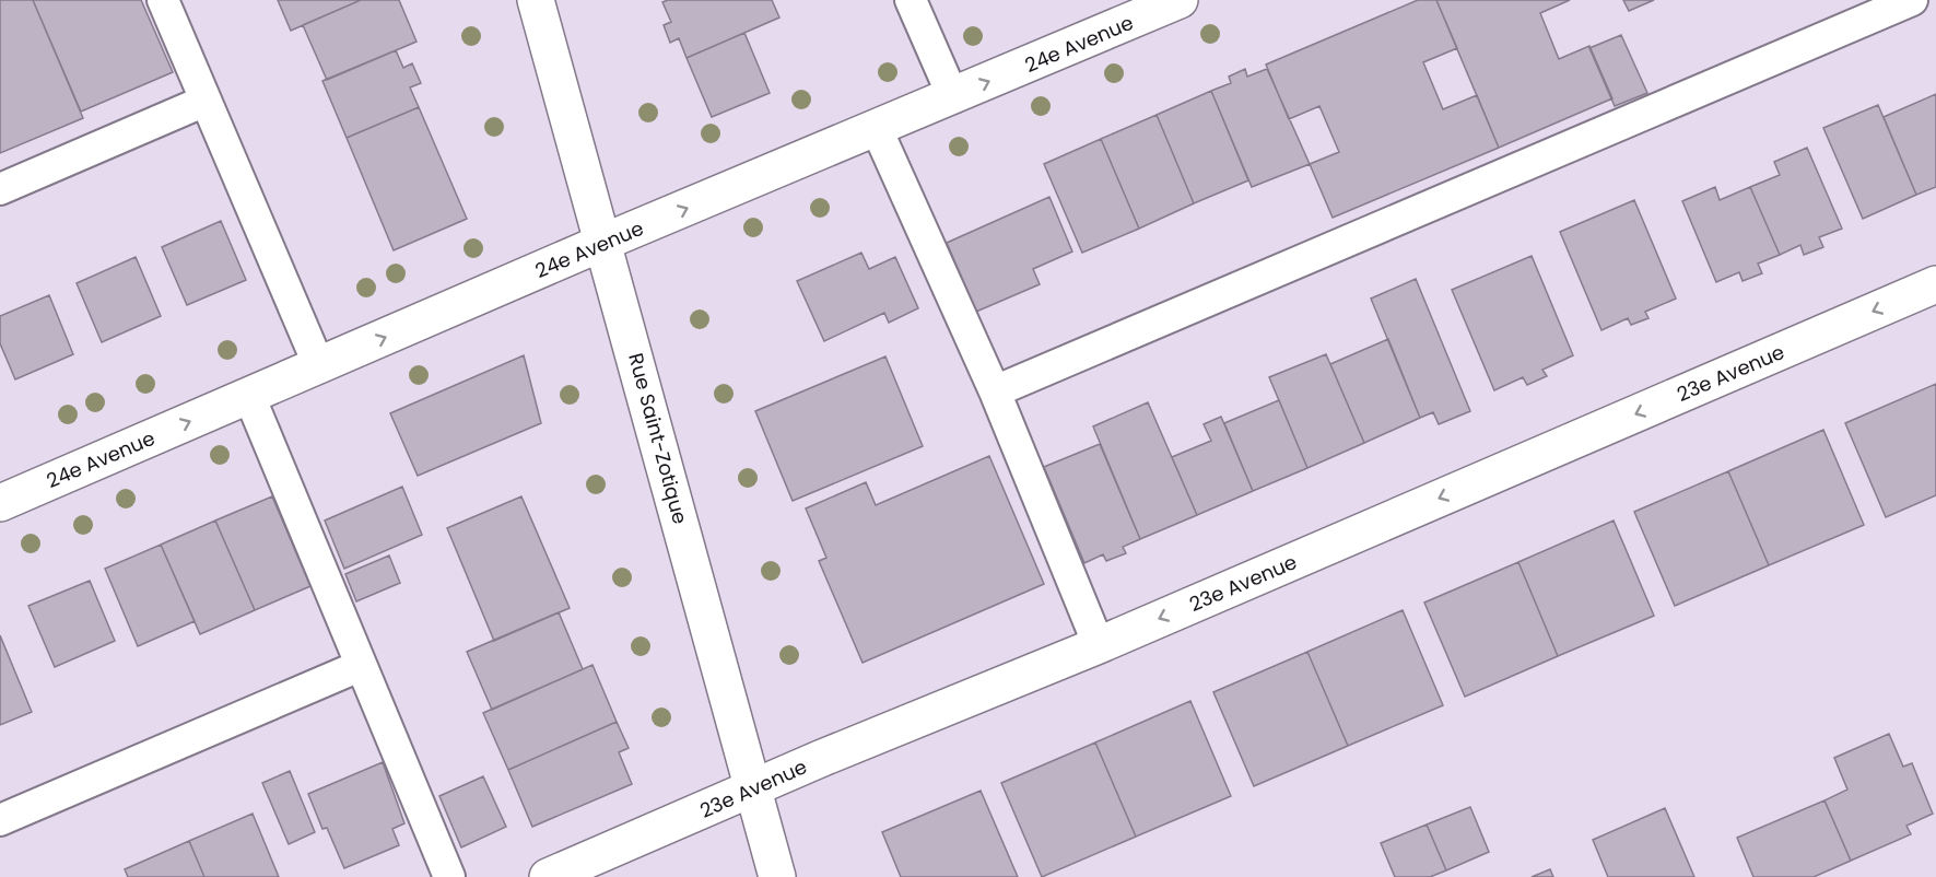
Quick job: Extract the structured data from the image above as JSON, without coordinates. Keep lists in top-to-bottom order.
{
  "streets": {
    "street": ["24e Avenue", "23e Avenue", "Rue Saint-Zotique"]
  },
  "crossings": [
    ["24e Avenue", "Rue Saint-Zotique"],
    ["23e Avenue", "Rue Saint-Zotique"]
  ],
  "one_way": ["24e Avenue", "23e Avenue"]
}
